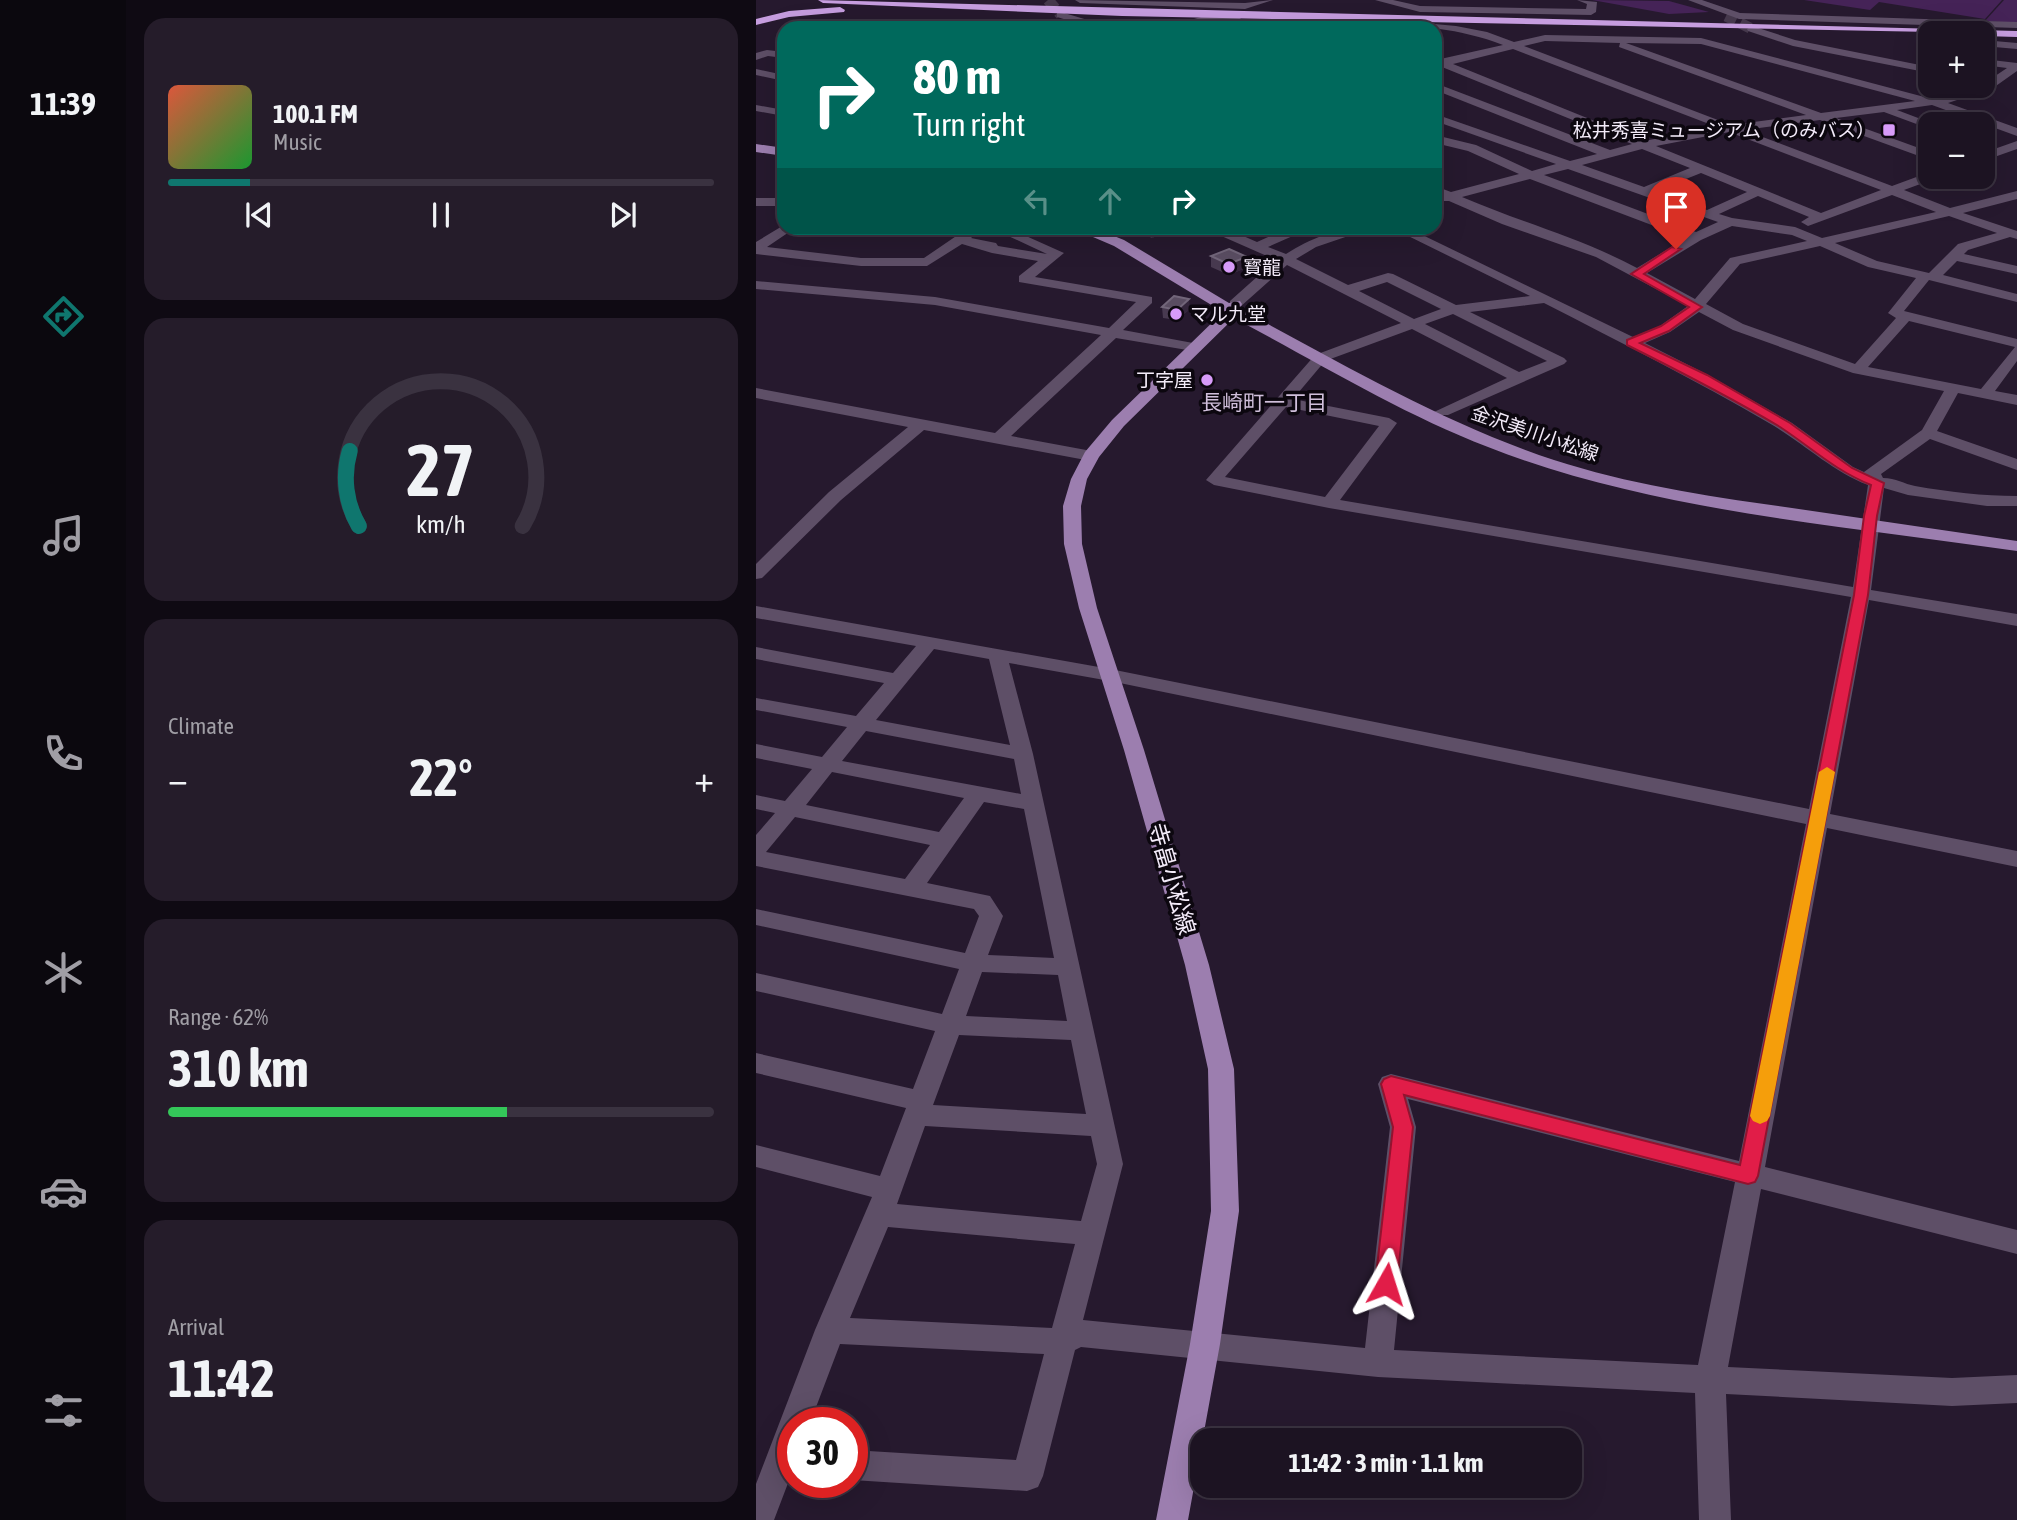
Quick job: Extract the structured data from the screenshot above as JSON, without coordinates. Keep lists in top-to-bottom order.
{
  "streets": {
    "main road": ["金沢美川小松線", "寺畠小松線"]
  },
  "crossings": [
    ["金沢美川小松線", "寺畠小松線"]
  ],
  "districts": ["長崎町一丁目"],
  "places": {
    "transit": ["松井秀喜ミュージアム（のみバス）"],
    "other": ["寳龍", "マル九堂", "丁字屋"]
  },
  "page": {
    "tabs": "11:39",
    "map_buttons": ["+", "−"],
    "turn": ["80 m", "Turn right"],
    "song": ["100.1 FM", "Music"],
    "tile": [
      "Climate",
      ["Range · 62%", "310 km"],
      ["Arrival", "11:42"]
    ],
    "heat": ["−", "22°", "+"],
    "limit": "30",
    "trip": "11:42 · 3 min · 1.1 km",
    "gauge": ["27", "km/h"]
  }
}
